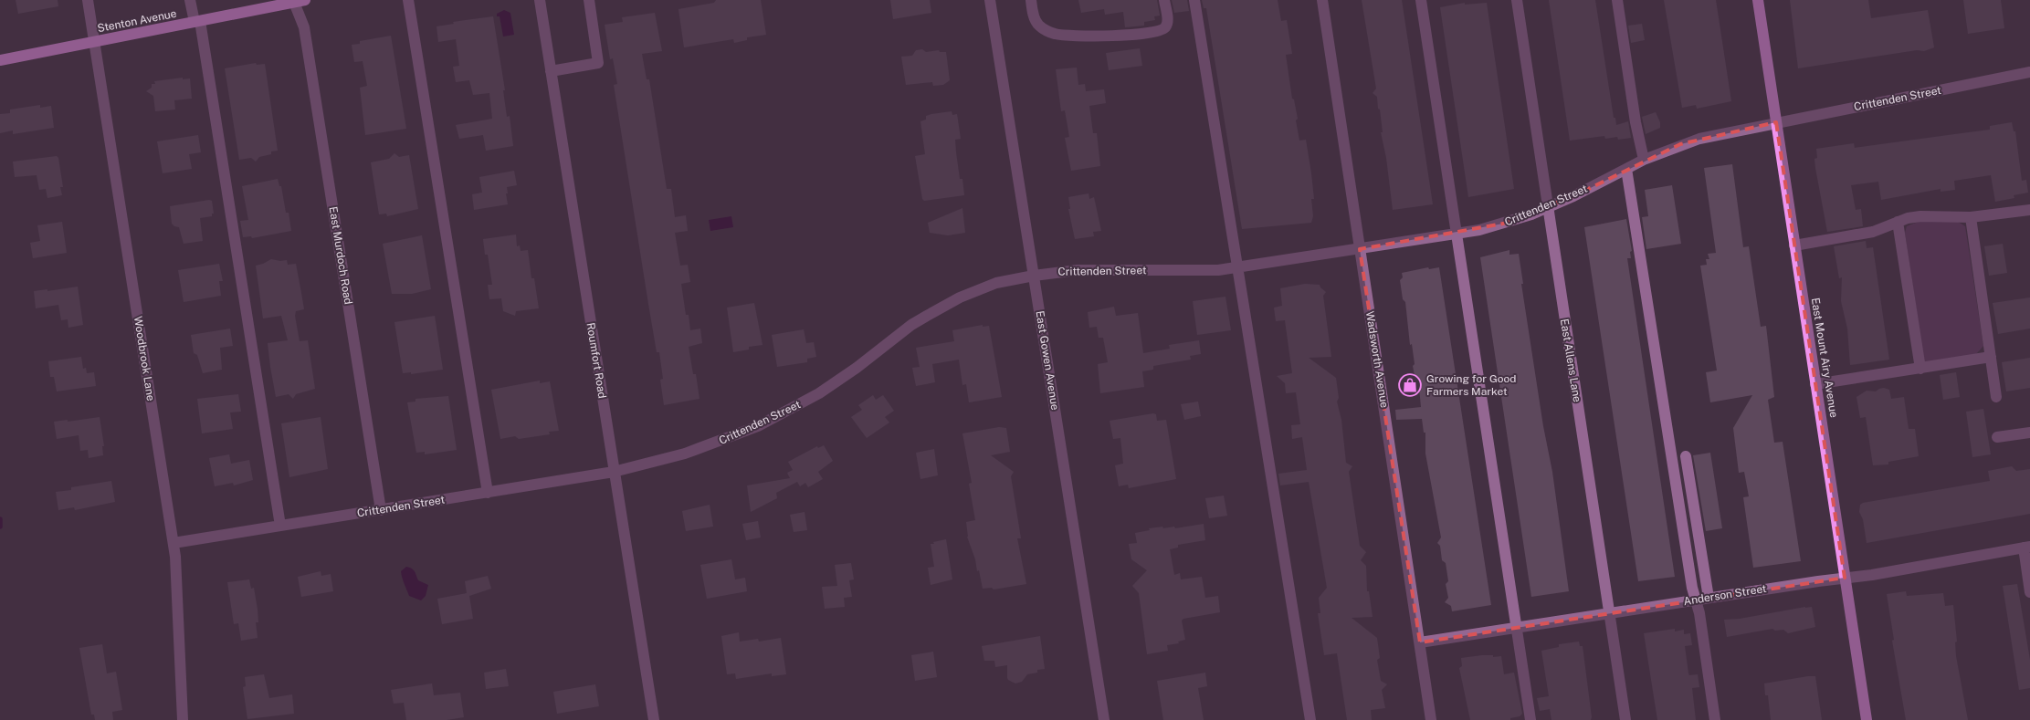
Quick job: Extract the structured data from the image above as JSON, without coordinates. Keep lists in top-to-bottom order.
{
  "streets": {
    "main road": ["Stenton Avenue", "East Mount Airy Avenue"],
    "street": [
      "Crittenden Street",
      "East Murdoch Road",
      "Woodbrook Lane",
      "Wadsworth Avenue",
      "Roumfort Road",
      "East Gowen Avenue",
      "East Allens Lane",
      "Anderson Street"
    ]
  },
  "crossings": [
    ["Stenton Avenue", "East Murdoch Road"],
    ["Stenton Avenue", "Woodbrook Lane"],
    ["Crittenden Street", "East Murdoch Road"],
    ["Crittenden Street", "East Mount Airy Avenue"],
    ["Crittenden Street", "Woodbrook Lane"],
    ["Crittenden Street", "Wadsworth Avenue"],
    ["Crittenden Street", "Roumfort Road"],
    ["Crittenden Street", "East Gowen Avenue"],
    ["Crittenden Street", "East Allens Lane"],
    ["East Mount Airy Avenue", "Anderson Street"],
    ["Wadsworth Avenue", "Anderson Street"],
    ["East Allens Lane", "Anderson Street"]
  ],
  "places": {
    "shop": ["Growing for Good Farmers Market"]
  }
}
